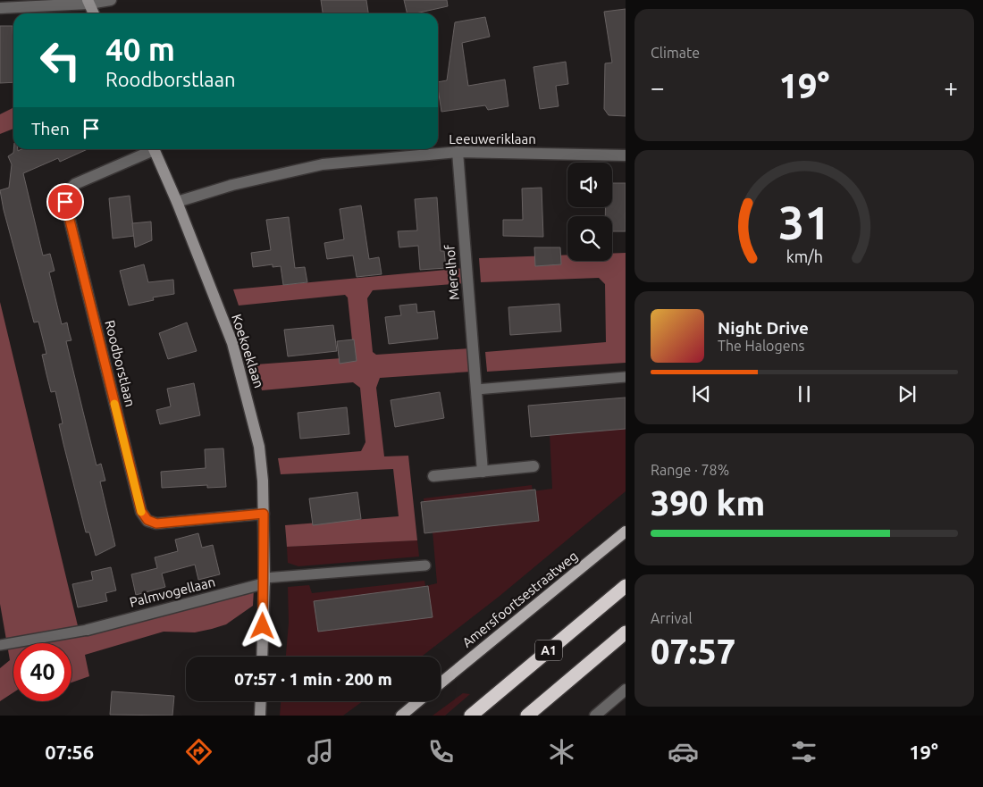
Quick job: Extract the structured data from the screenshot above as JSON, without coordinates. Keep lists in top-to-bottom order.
{
  "streets": {
    "highway": ["A1"],
    "main road": ["Amersfoortsestraatweg"],
    "street": [
      "Leeuweriklaan",
      "Merelhof",
      "Koekoeklaan",
      "Roodborstlaan",
      "Palmvogellaan"
    ]
  },
  "crossings": [
    ["Leeuweriklaan", "Merelhof"],
    ["Leeuweriklaan", "Koekoeklaan"],
    ["Koekoeklaan", "Roodborstlaan"],
    ["Koekoeklaan", "Palmvogellaan"]
  ],
  "page": {
    "tile": [
      "Climate",
      ["Range · 78%", "390 km"],
      ["Arrival", "07:57"]
    ],
    "turn": ["40 m", "Roodborstlaan"],
    "heat": ["−", "19°", "+"],
    "then": "Then",
    "song": ["Night Drive", "The Halogens"],
    "limit": "40",
    "trip": "07:57 · 1 min · 200 m",
    "tabs": ["07:56", "19°"],
    "gauge": ["31", "km/h"]
  }
}
